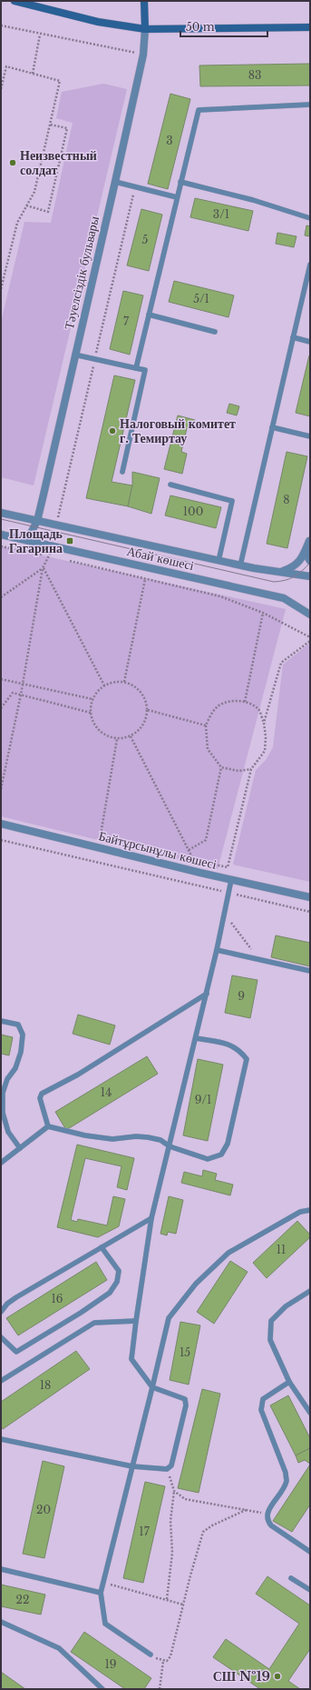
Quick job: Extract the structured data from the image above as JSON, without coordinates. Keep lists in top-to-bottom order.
{
  "streets": {
    "street": ["Тәуелсіздік бульвары", "Абай көшесі", "Байтұрсынұлы көшесі"]
  },
  "crossings": [
    ["Тәуелсіздік бульвары", "Абай көшесі"]
  ],
  "places": {
    "other": ["Неизвестный солдат", "Налоговый комитет г. Темиртау", "СШ №19"],
    "transit": ["Площадь Гагарина"]
  },
  "house_numbers": [
    "83",
    "3",
    "3/1",
    "5",
    "5/1",
    "7",
    "8",
    "100",
    "9",
    "14",
    "9/1",
    "11",
    "16",
    "15",
    "18",
    "20",
    "17",
    "22",
    "19"
  ],
  "scale_bar": "50 m"
}
